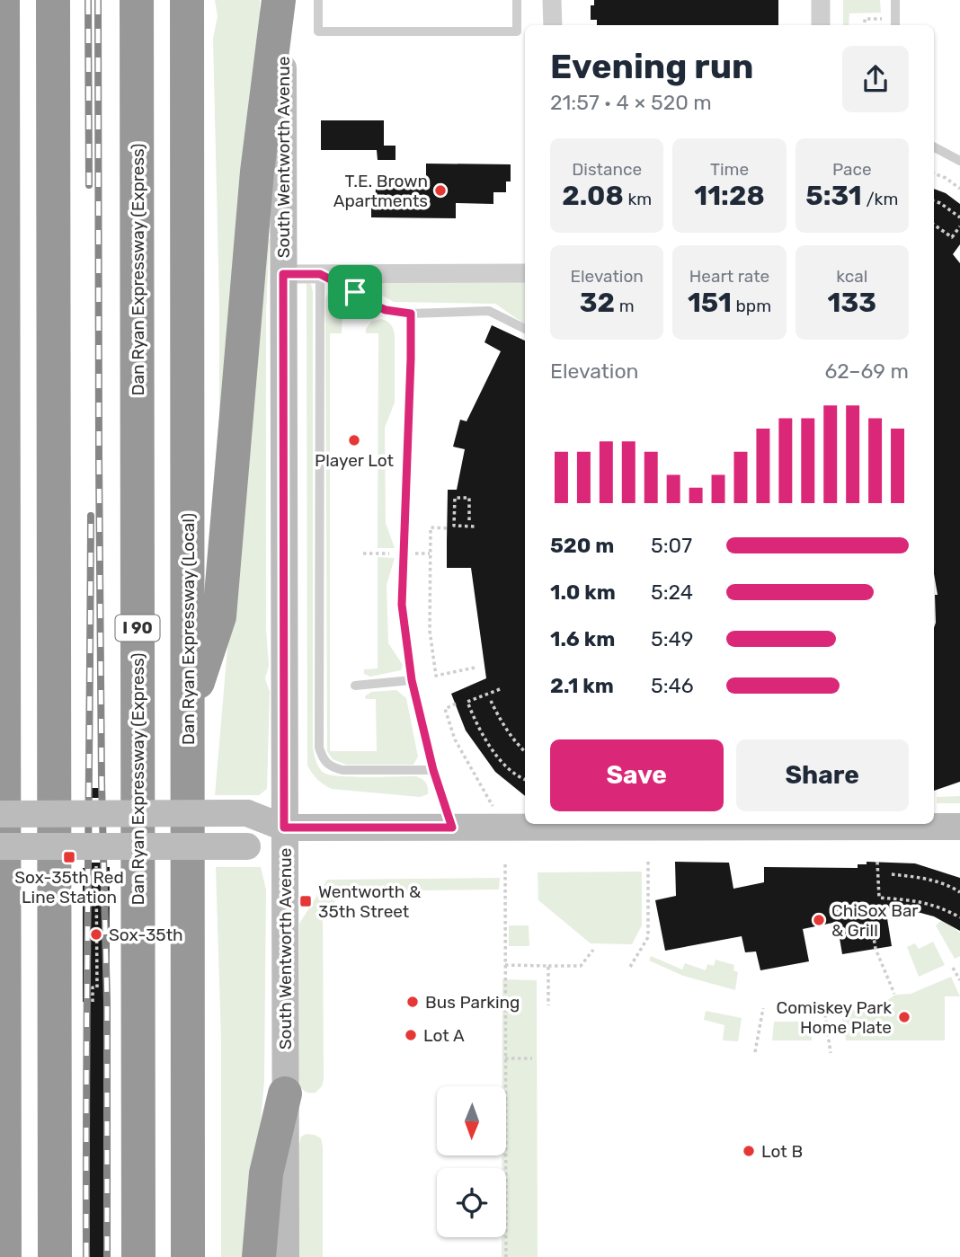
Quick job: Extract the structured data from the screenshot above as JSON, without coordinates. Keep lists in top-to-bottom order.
{
  "streets": {
    "highway": ["Dan Ryan Expressway (Express)", "I 90", "Dan Ryan Expressway (Local)"],
    "main road": ["South Wentworth Avenue"]
  },
  "places": {
    "other": [
      "T.E. Brown Apartments",
      "Player Lot",
      "ChiSox Bar & Grill",
      "Sox-35th",
      "Bus Parking",
      "Comiskey Park Home Plate",
      "Lot A",
      "Lot B"
    ],
    "transit": ["Sox-35th Red Line Station", "Wentworth & 35th Street"]
  },
  "north": "bottom",
  "page": {
    "heading": ["Evening run", "21:57 · 4 × 520 m"],
    "stats": [
      ["Distance", "2.08 km"],
      ["Time", "11:28"],
      ["Pace", "5:31 /km"],
      ["Elevation", "32 m"],
      ["Heart rate", "151 bpm"],
      ["kcal", "133"]
    ],
    "chart": ["Elevation", "62–69 m"],
    "list": [
      {
        "name": "520 m",
        "note": "5:07"
      },
      {
        "name": "1.0 km",
        "note": "5:24"
      },
      {
        "name": "1.6 km",
        "note": "5:49"
      },
      {
        "name": "2.1 km",
        "note": "5:46"
      }
    ],
    "buttons": ["Save", "Share"]
  }
}
